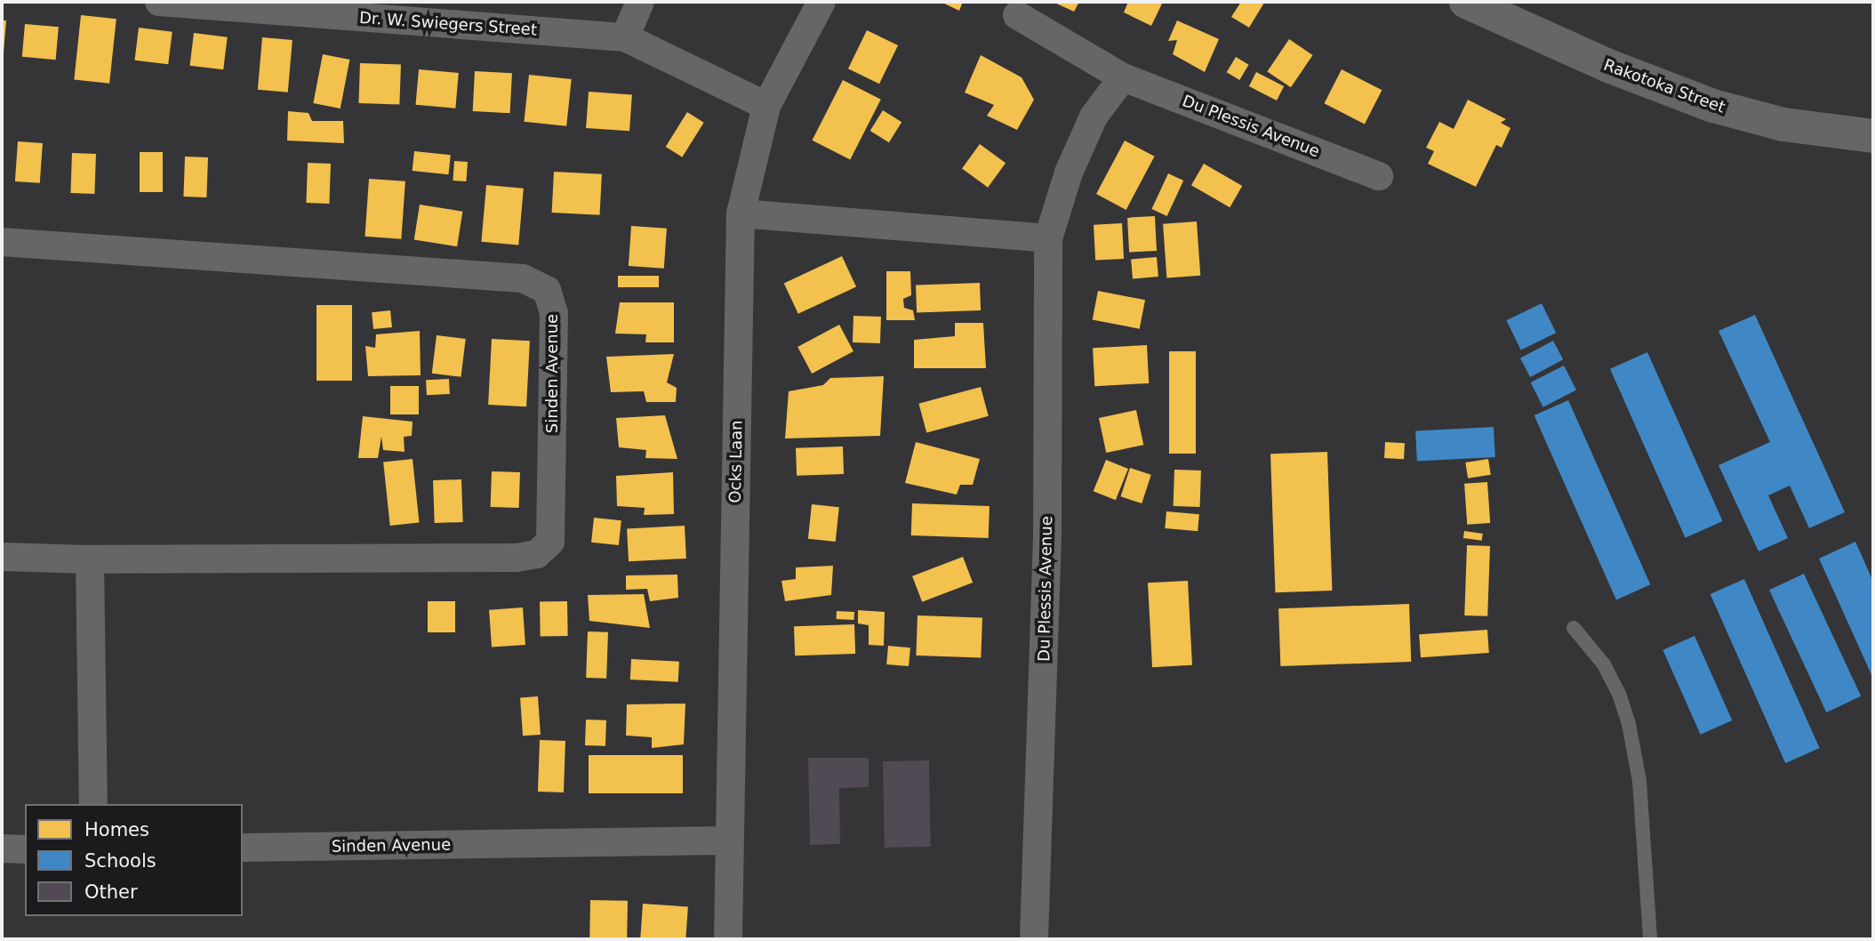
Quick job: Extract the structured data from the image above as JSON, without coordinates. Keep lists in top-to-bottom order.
{
  "streets": {
    "street": [
      "Dr. W. Swiegers Street",
      "Rakotoka Street",
      "Du Plessis Avenue",
      "Sinden Avenue",
      "Ocks Laan"
    ]
  },
  "crossings": [
    ["Dr. W. Swiegers Street", "Ocks Laan"],
    ["Sinden Avenue", "Ocks Laan"]
  ],
  "legend": ["Homes", "Schools", "Other"]
}
